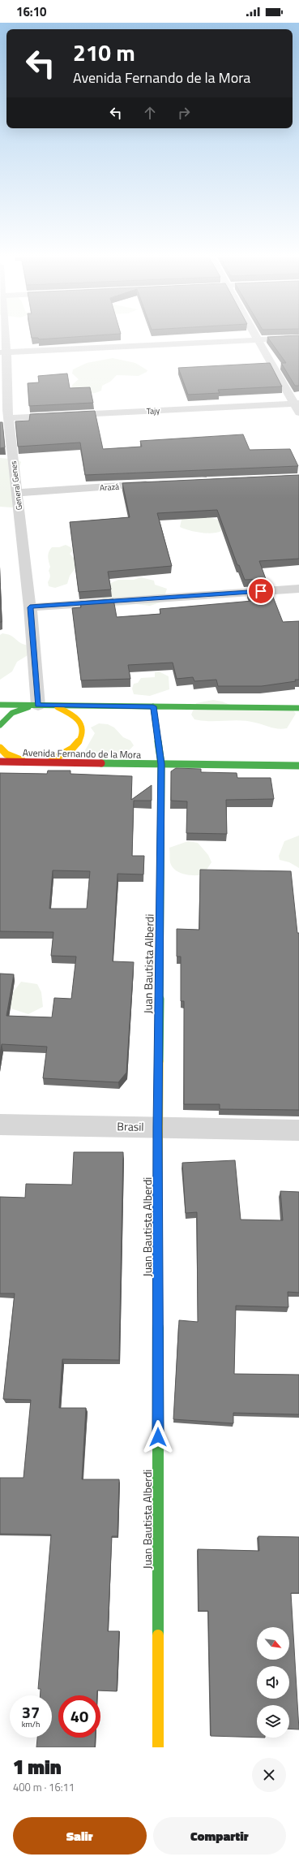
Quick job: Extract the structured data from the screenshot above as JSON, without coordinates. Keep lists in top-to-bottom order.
{
  "streets": {
    "street": [
      "Tajy",
      "General Genes",
      "Arazá",
      "Avenida Fernando de la Mora",
      "Juan Bautista Alberdi",
      "Brasil"
    ]
  },
  "crossings": [
    ["Tajy", "General Genes"],
    ["General Genes", "Arazá"],
    ["Avenida Fernando de la Mora", "Juan Bautista Alberdi"],
    ["Juan Bautista Alberdi", "Brasil"]
  ],
  "north": "bottom right",
  "page": {
    "status": "16:10",
    "turn": ["210 m", "Avenida Fernando de la Mora"],
    "speed": "37 km/h",
    "limit": "40",
    "heading": ["1 min", "400 m · 16:11"],
    "buttons": ["Salir", "Compartir"]
  }
}
